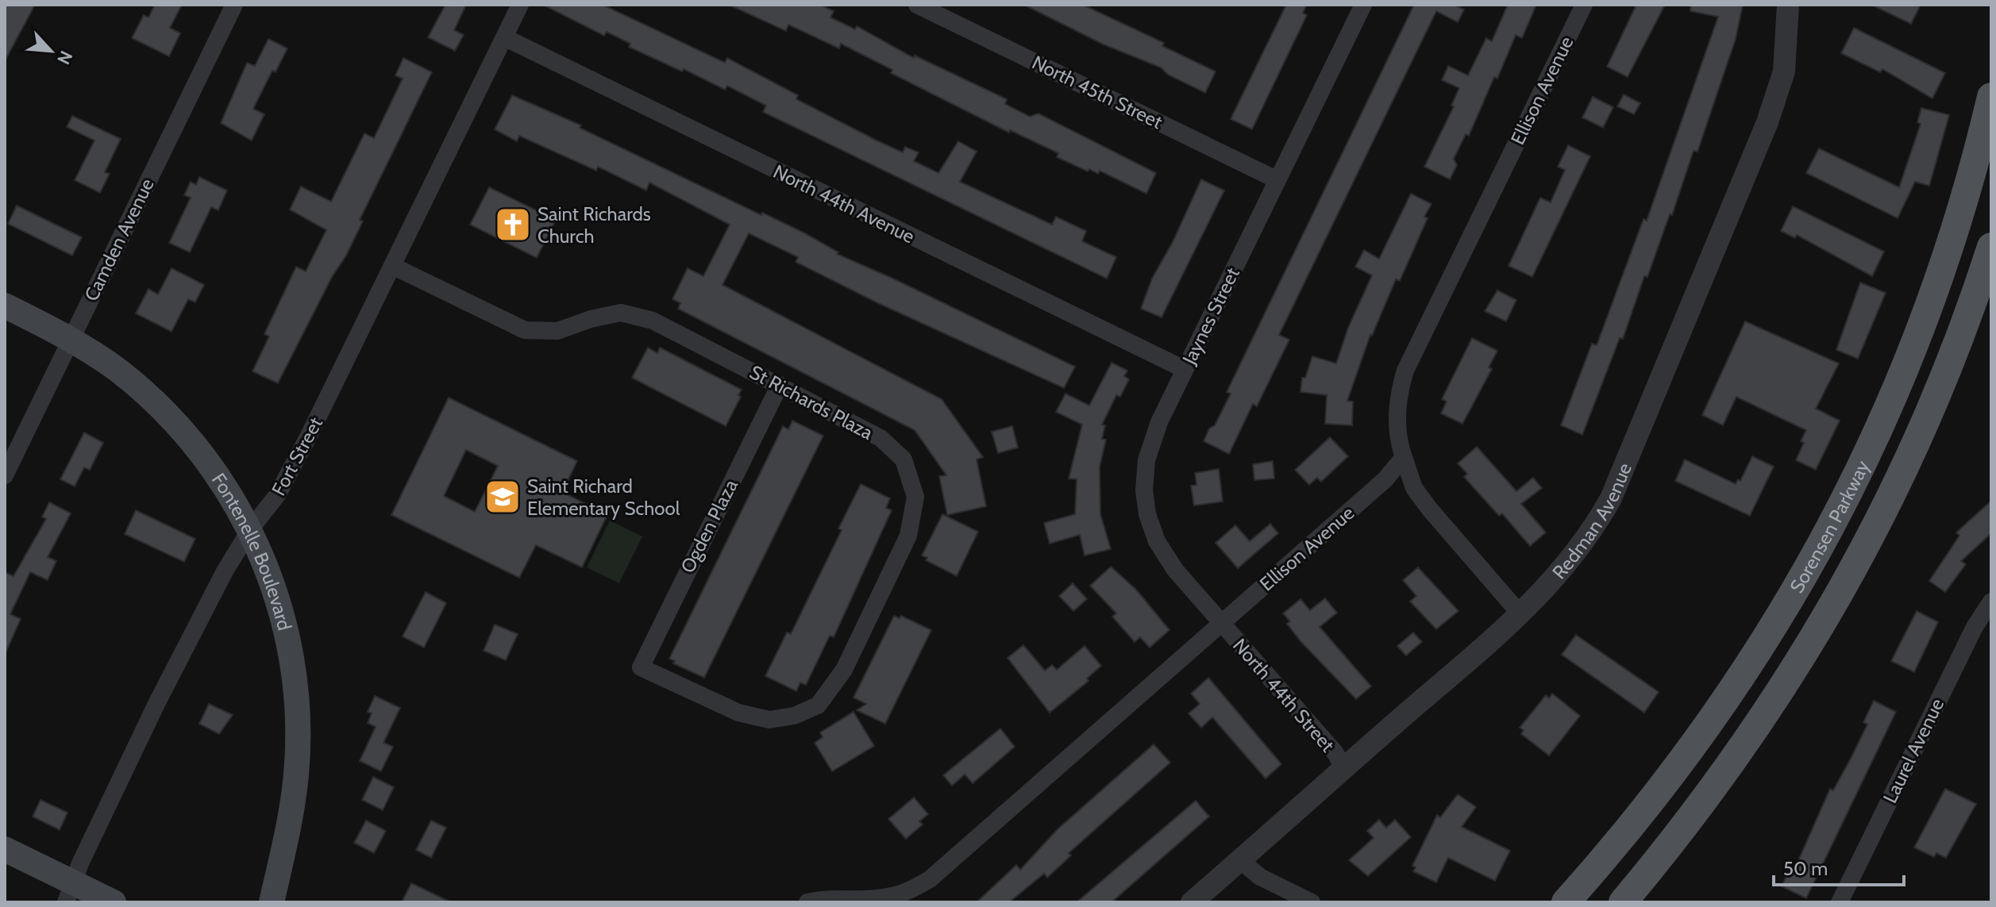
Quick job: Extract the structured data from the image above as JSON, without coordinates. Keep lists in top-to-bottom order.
{
  "streets": {
    "main road": ["Sorensen Parkway", "Fontenelle Boulevard"],
    "street": [
      "Ellison Avenue",
      "North 45th Street",
      "North 44th Avenue",
      "Camden Avenue",
      "Jaynes Street",
      "St Richards Plaza",
      "Fort Street",
      "Redman Avenue",
      "Ogden Plaza",
      "North 44th Street",
      "Laurel Avenue"
    ]
  },
  "crossings": [
    ["Ellison Avenue", "Jaynes Street"],
    ["Ellison Avenue", "North 44th Street"],
    ["North 45th Street", "Jaynes Street"],
    ["North 44th Avenue", "Jaynes Street"],
    ["North 44th Avenue", "Fort Street"],
    ["Camden Avenue", "Fontenelle Boulevard"],
    ["Jaynes Street", "North 44th Street"],
    ["St Richards Plaza", "Fort Street"],
    ["St Richards Plaza", "Ogden Plaza"],
    ["Fort Street", "Fontenelle Boulevard"],
    ["Redman Avenue", "North 44th Street"]
  ],
  "places": {
    "church": ["Saint Richards Church"],
    "school or university": ["Saint Richard Elementary School"]
  },
  "scale_bar": "50 m",
  "north": "bottom right"
}
